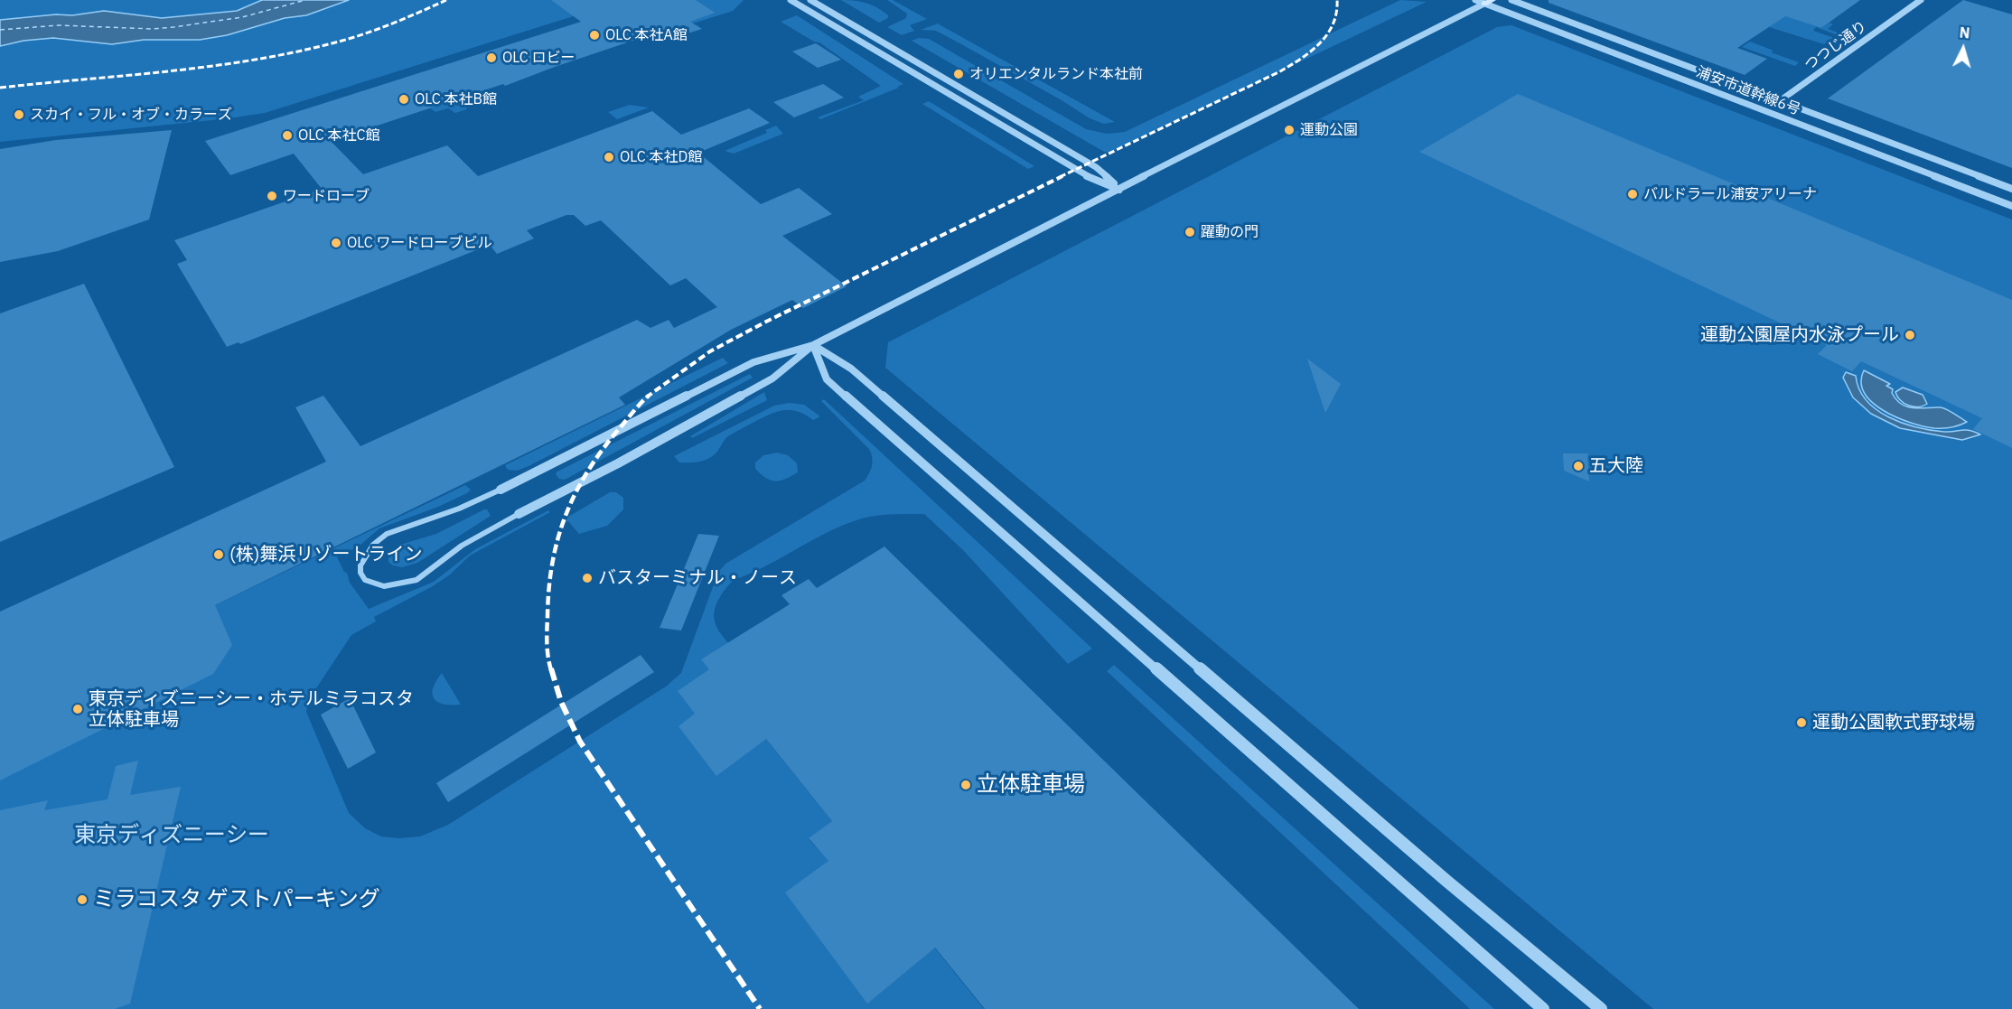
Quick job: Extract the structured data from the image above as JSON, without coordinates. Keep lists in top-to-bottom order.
{
  "streets": {
    "street": ["つつじ通り", "浦安市道幹線6号"]
  },
  "crossings": [
    ["つつじ通り", "浦安市道幹線6号"]
  ],
  "parks": ["東京ディズニーシー"],
  "places": [
    "OLC 本社A館",
    "OLC ロビー",
    "オリエンタルランド本社前",
    "OLC 本社B館",
    "スカイ・フル・オブ・カラーズ",
    "運動公園",
    "OLC 本社C館",
    "OLC 本社D館",
    "バルドラール浦安アリーナ",
    "ワードローブ",
    "躍動の門",
    "OLC ワードローブビル",
    "運動公園屋内水泳プール",
    "五大陸",
    "(株)舞浜リゾートライン",
    "バスターミナル・ノース",
    "東京ディズニーシー・ホテルミラコスタ 立体駐車場",
    "運動公園軟式野球場",
    "立体駐車場",
    "ミラコスタ ゲストパーキング"
  ],
  "north": "top"
}
